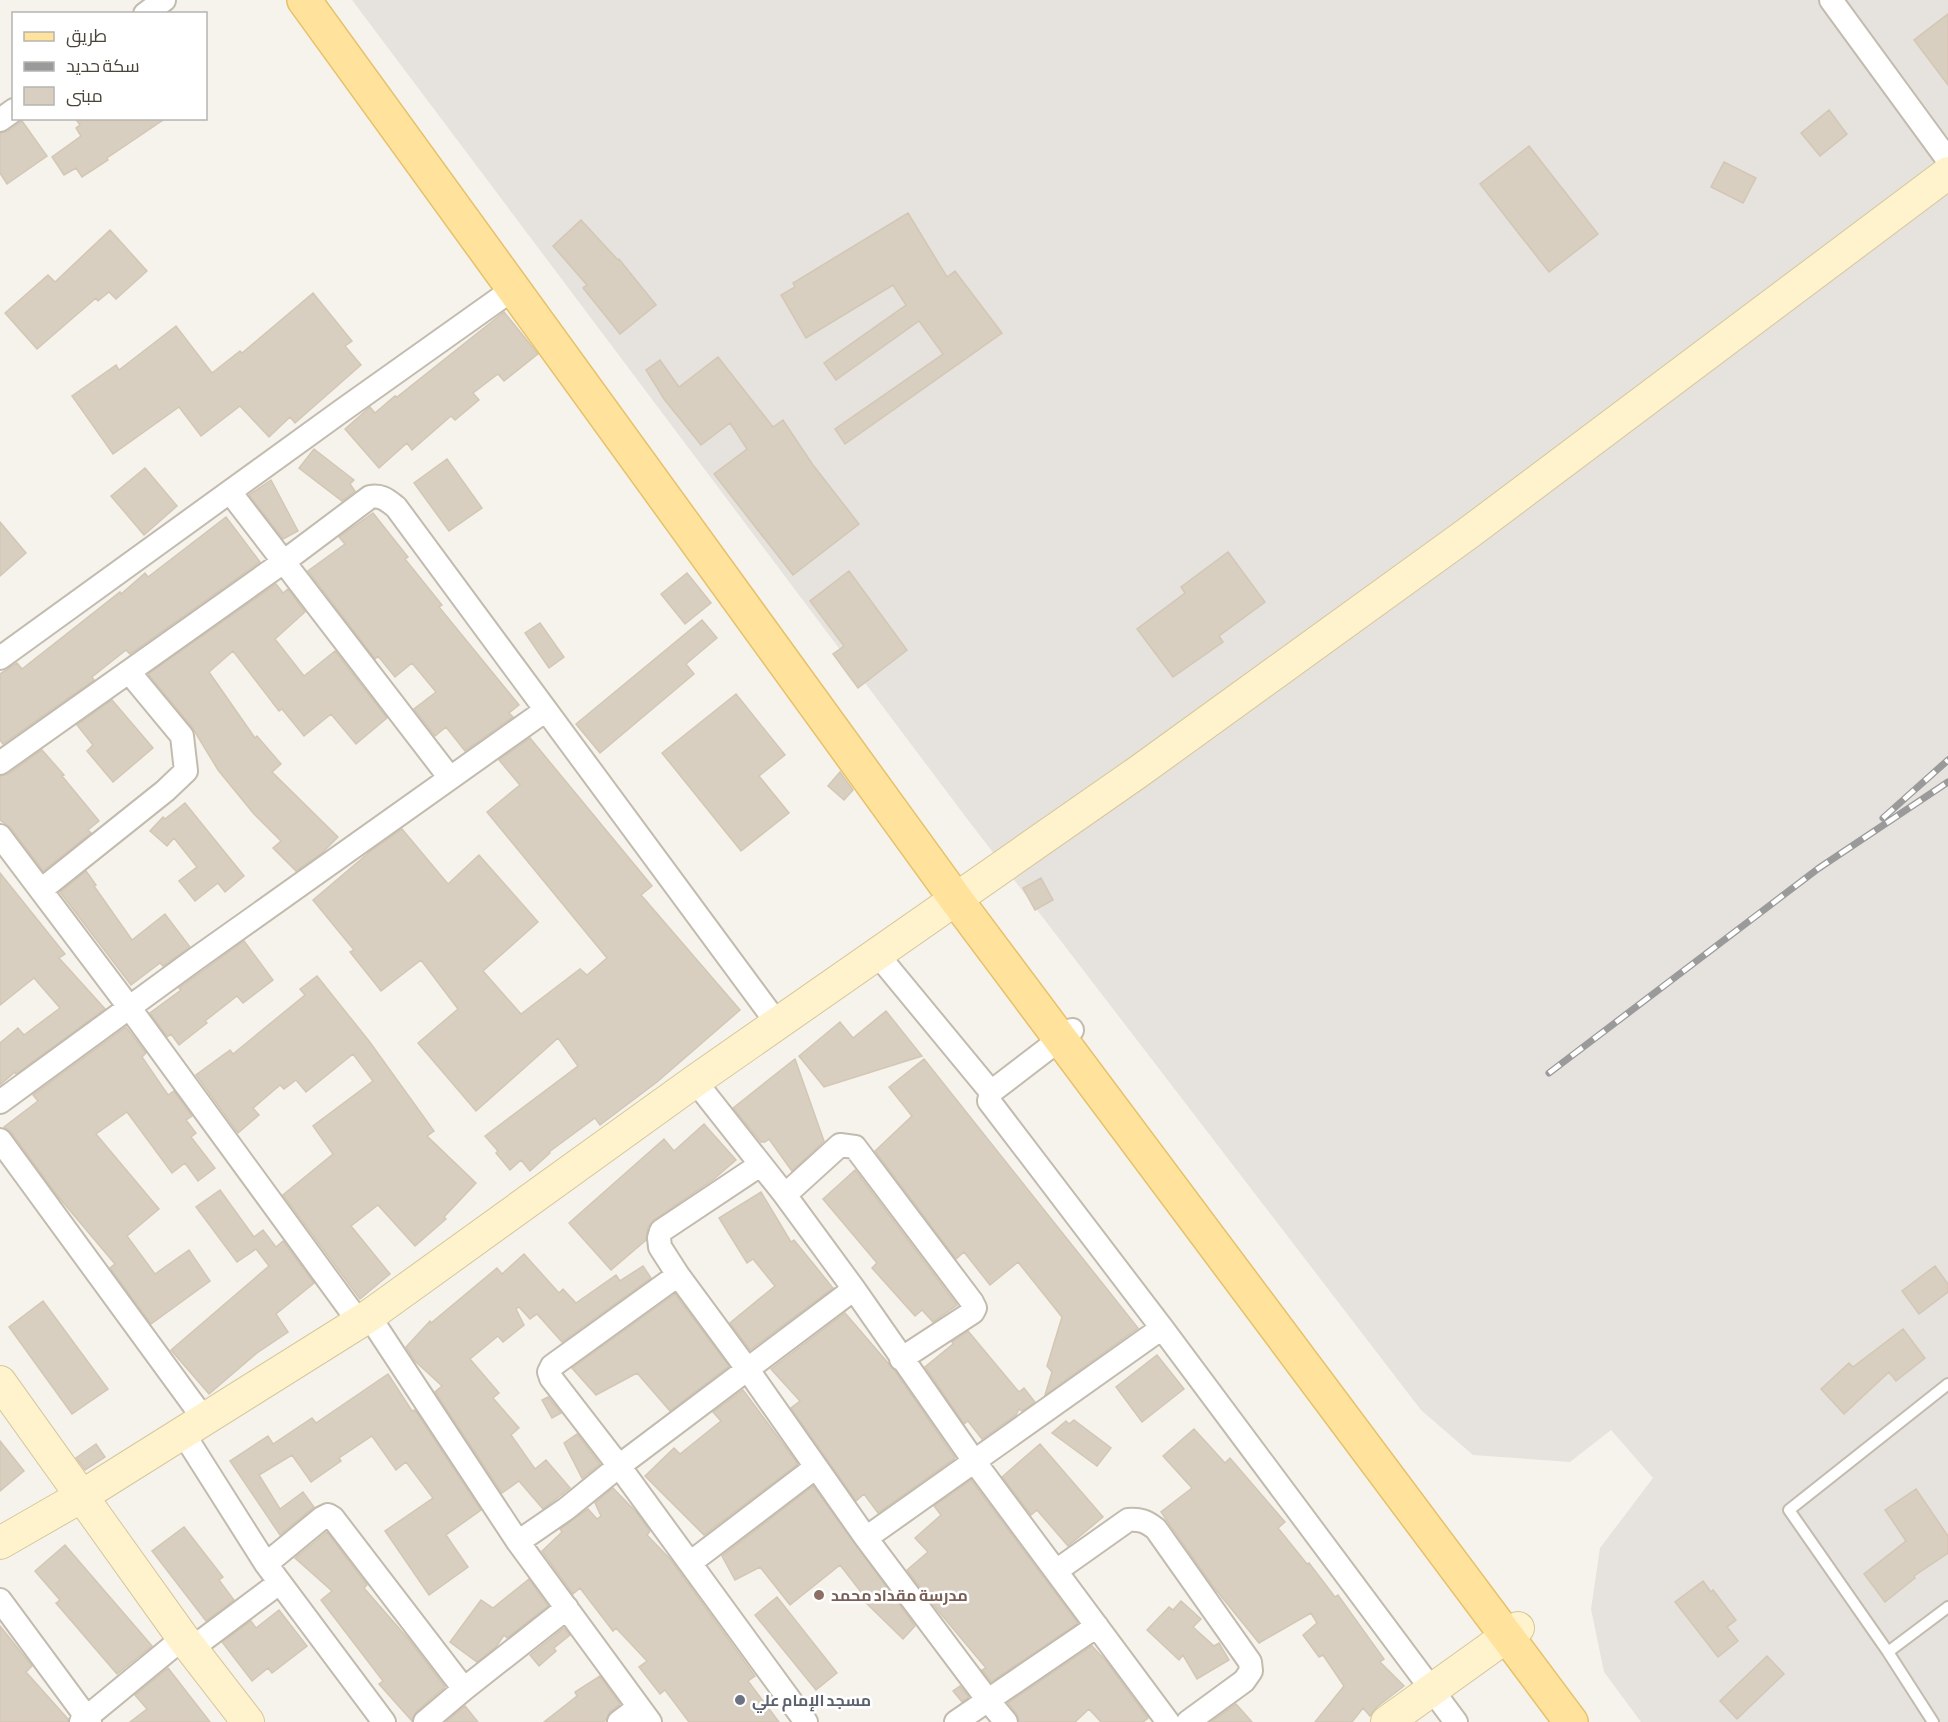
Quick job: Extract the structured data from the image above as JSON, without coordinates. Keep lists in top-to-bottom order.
{
  "places": ["مدرسة مقداد محمد", "مسجد الإمام علي"],
  "legend": ["طريق", "سكة حديد", "مبنى"]
}
